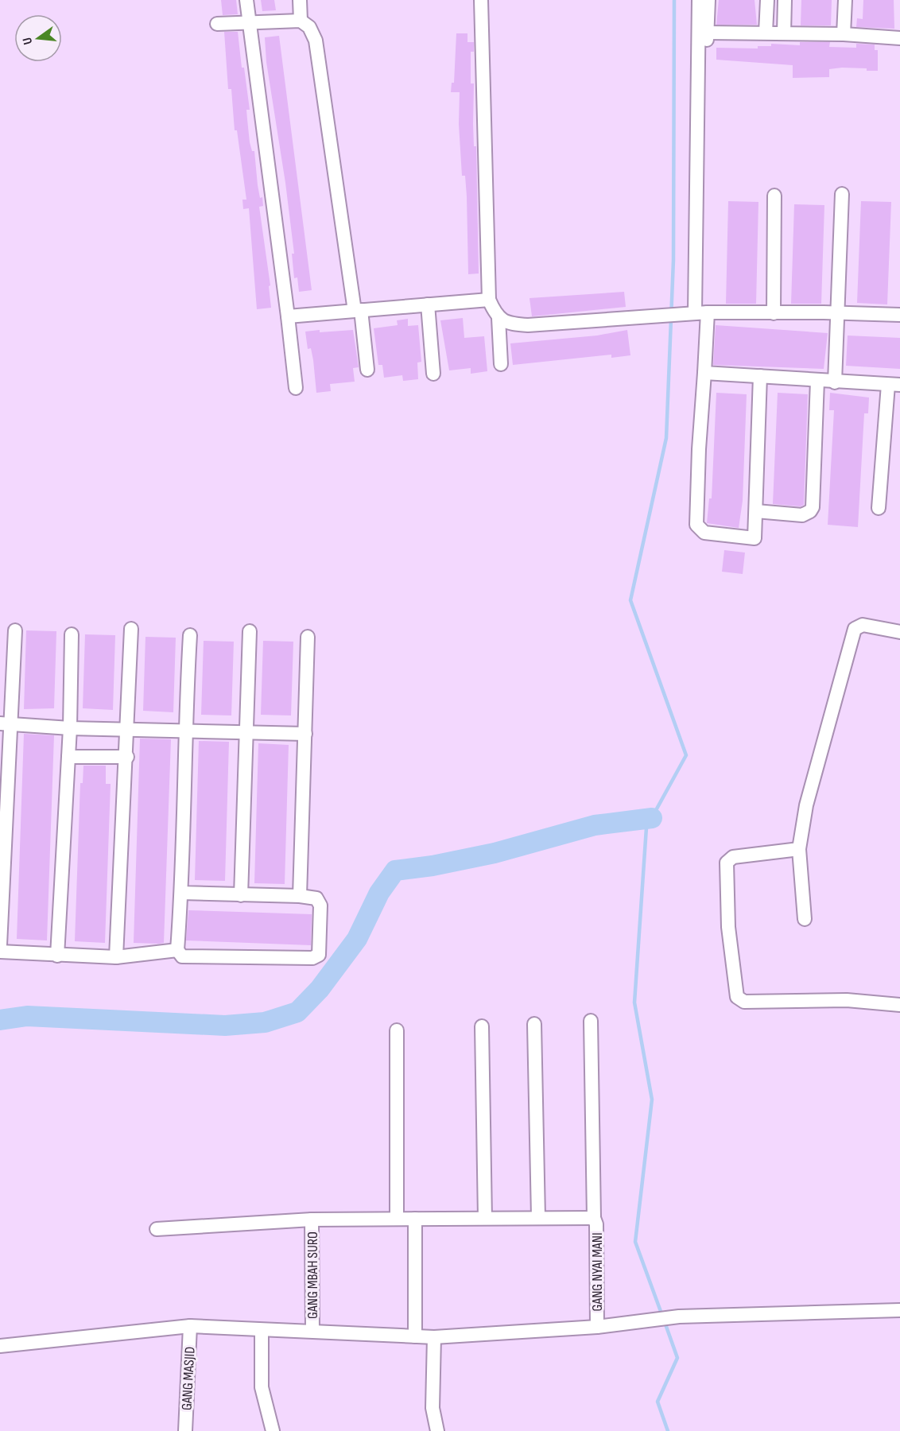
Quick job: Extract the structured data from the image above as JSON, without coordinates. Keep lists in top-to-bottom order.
{
  "streets": {
    "street": ["GANG NYAI MANI", "GANG MBAH SURO", "GANG MASJID"]
  },
  "north": "left"
}
